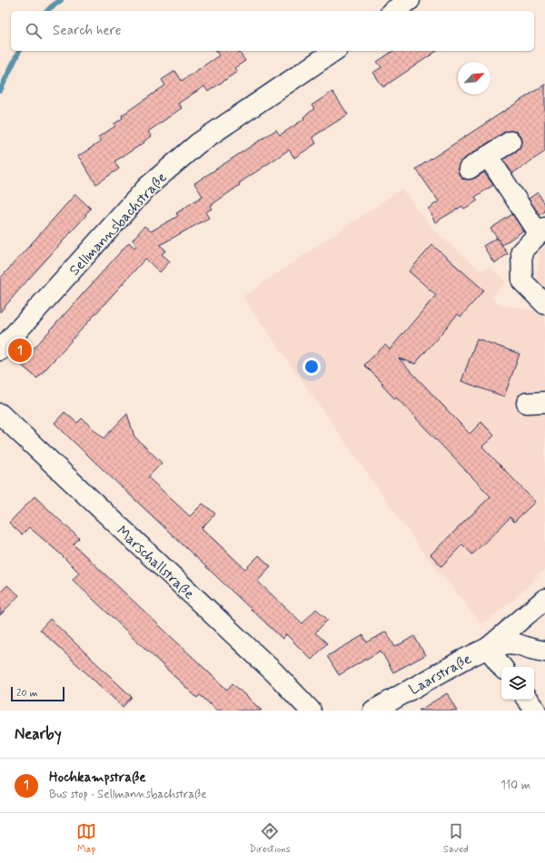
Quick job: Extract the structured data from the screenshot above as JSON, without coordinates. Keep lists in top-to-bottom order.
{
  "streets": {
    "street": ["Sellmannsbachstraße", "Marschallstraße", "Laarstraße"]
  },
  "scale_bar": "20 m",
  "north": "top right",
  "page": {
    "search": "Search here",
    "pins": "1",
    "scale": "20 m",
    "heading": "Nearby",
    "list": [
      {
        "mark": "1",
        "name": "Hochkampstraße",
        "note": "Bus stop · Sellmannsbachstraße",
        "value": "110 m"
      }
    ],
    "nav": ["Map", "Directions", "Saved"]
  }
}
